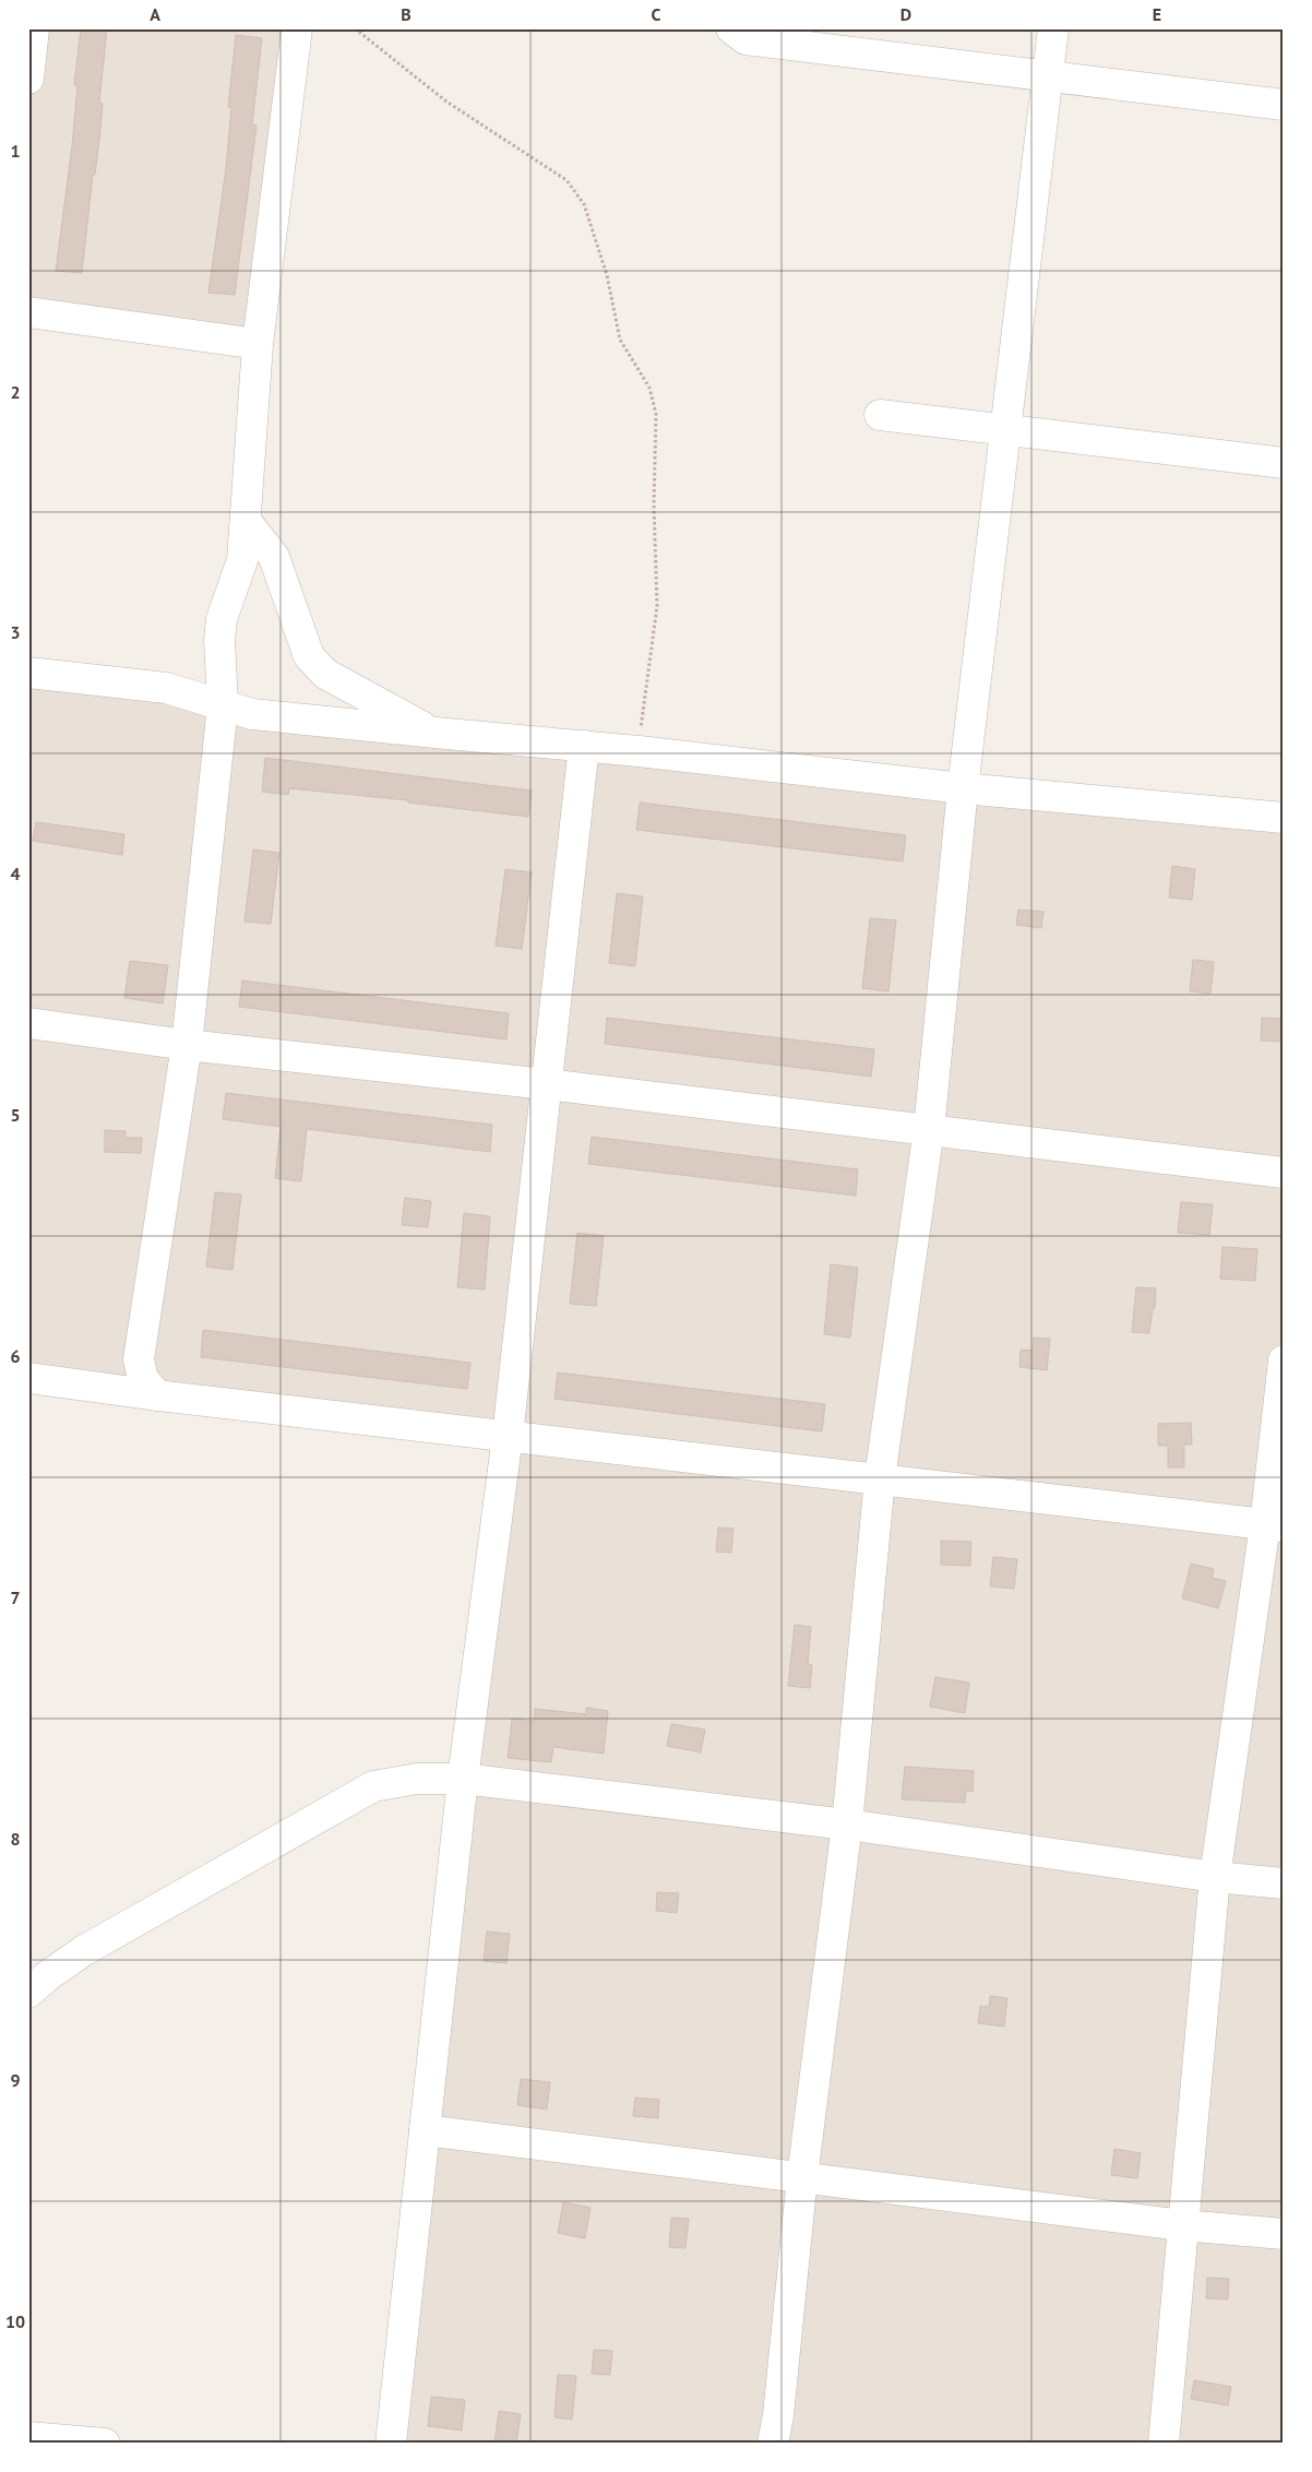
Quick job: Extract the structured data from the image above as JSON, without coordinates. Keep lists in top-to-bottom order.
{
  "grid": {
    "columns": [
      "A",
      "B",
      "C",
      "D",
      "E"
    ],
    "rows": [
      "1",
      "2",
      "3",
      "4",
      "5",
      "6",
      "7",
      "8",
      "9",
      "10"
    ]
  }
}
